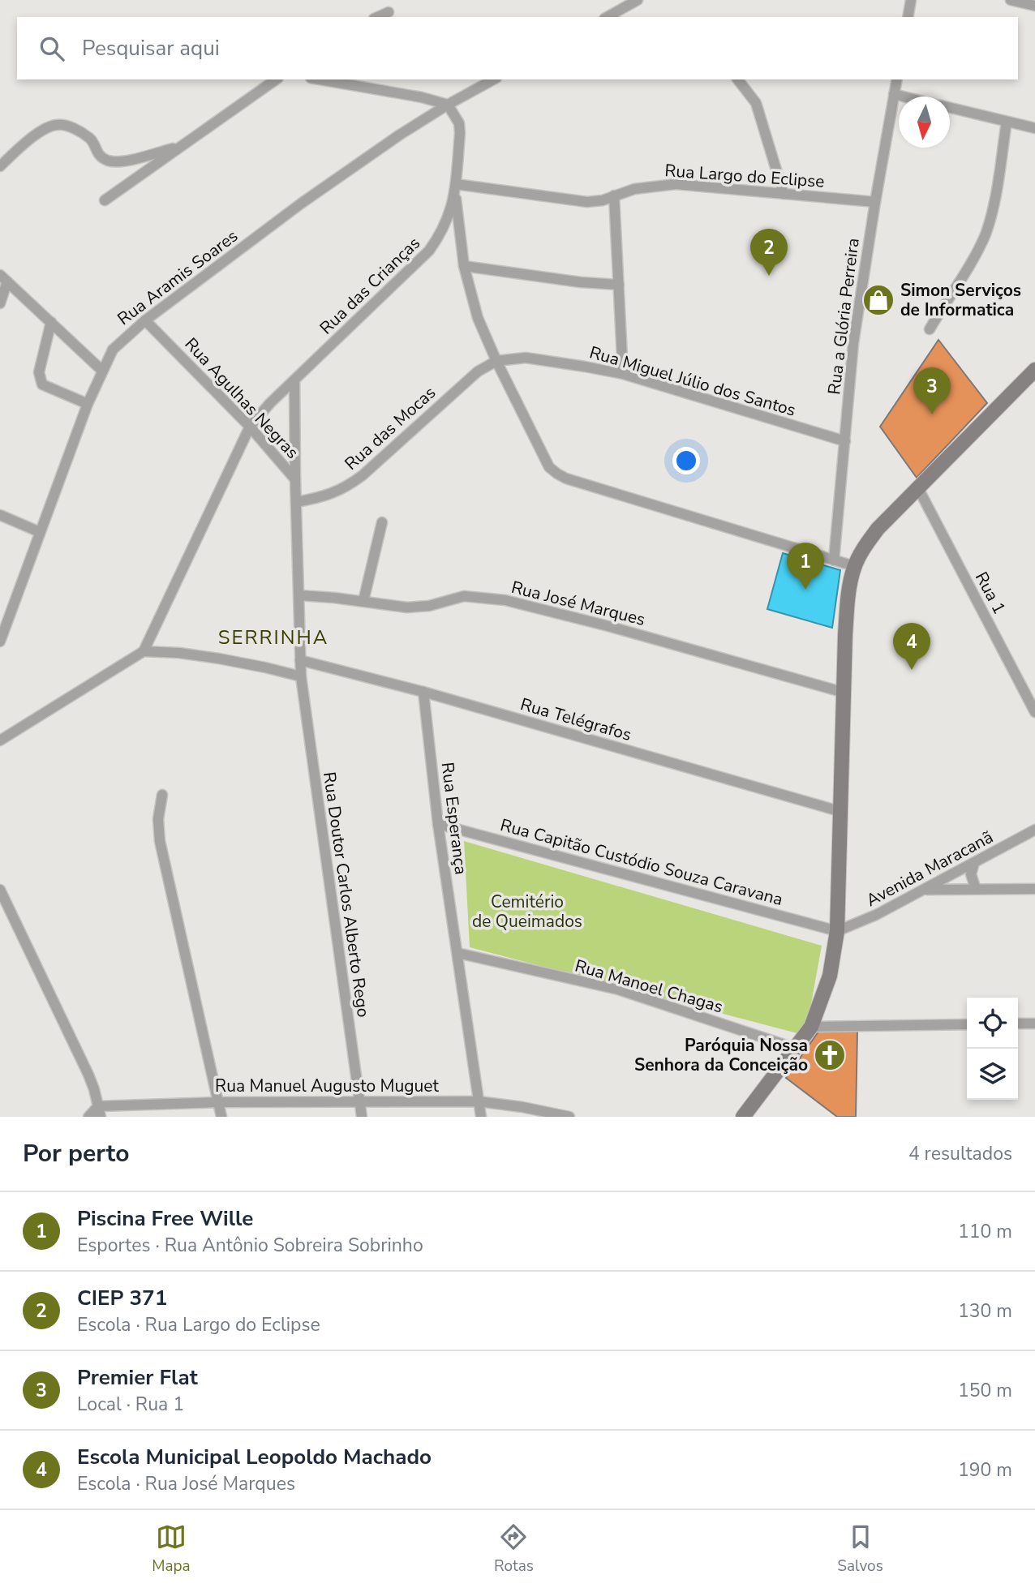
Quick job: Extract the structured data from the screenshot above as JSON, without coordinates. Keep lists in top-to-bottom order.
{
  "streets": {
    "street": [
      "Rua Largo do Eclipse",
      "Rua Aramis Soares",
      "Rua das Crianças",
      "Rua a Glória Perreira",
      "Rua Miguel Júlio dos Santos",
      "Rua Agulhas Negras",
      "Rua das Mocas",
      "Rua 1",
      "Rua José Marques",
      "Rua Telégrafos",
      "Rua Esperança",
      "Rua Capitão Custódio Souza Caravana",
      "Avenida Maracanã",
      "Rua Doutor Carlos Alberto Rego",
      "Rua Manoel Chagas",
      "Rua Manuel Augusto Muguet"
    ]
  },
  "crossings": [
    ["Rua Largo do Eclipse", "Rua das Crianças"],
    ["Rua Largo do Eclipse", "Rua a Glória Perreira"],
    ["Rua Aramis Soares", "Rua das Crianças"],
    ["Rua Aramis Soares", "Rua Agulhas Negras"],
    ["Rua das Crianças", "Rua Agulhas Negras"],
    ["Rua a Glória Perreira", "Rua Miguel Júlio dos Santos"],
    ["Rua Miguel Júlio dos Santos", "Rua das Mocas"],
    ["Rua Agulhas Negras", "Rua das Mocas"],
    ["Rua Agulhas Negras", "Rua José Marques"],
    ["Rua Agulhas Negras", "Rua Telégrafos"],
    ["Rua Agulhas Negras", "Rua Doutor Carlos Alberto Rego"],
    ["Rua Telégrafos", "Rua Esperança"],
    ["Rua Esperança", "Rua Capitão Custódio Souza Caravana"],
    ["Rua Esperança", "Rua Manoel Chagas"],
    ["Rua Esperança", "Rua Manuel Augusto Muguet"],
    ["Rua Capitão Custódio Souza Caravana", "Avenida Maracanã"],
    ["Rua Doutor Carlos Alberto Rego", "Rua Manuel Augusto Muguet"]
  ],
  "districts": ["SERRINHA"],
  "parks": ["Cemitério de Queimados"],
  "places": {
    "shop": ["Simon Serviços de Informatica"],
    "church": ["Paróquia Nossa Senhora da Conceição"]
  },
  "north": "bottom",
  "page": {
    "search": "Pesquisar aqui",
    "pins": [
      "2",
      "3",
      "1",
      "4"
    ],
    "heading": ["Por perto", "4 resultados"],
    "list": [
      {
        "mark": "1",
        "name": "Piscina Free Wille",
        "note": "Esportes · Rua Antônio Sobreira Sobrinho",
        "value": "110 m"
      },
      {
        "mark": "2",
        "name": "CIEP 371",
        "note": "Escola · Rua Largo do Eclipse",
        "value": "130 m"
      },
      {
        "mark": "3",
        "name": "Premier Flat",
        "note": "Local · Rua 1",
        "value": "150 m"
      },
      {
        "mark": "4",
        "name": "Escola Municipal Leopoldo Machado",
        "note": "Escola · Rua José Marques",
        "value": "190 m"
      }
    ],
    "nav": ["Mapa", "Rotas", "Salvos"]
  }
}
